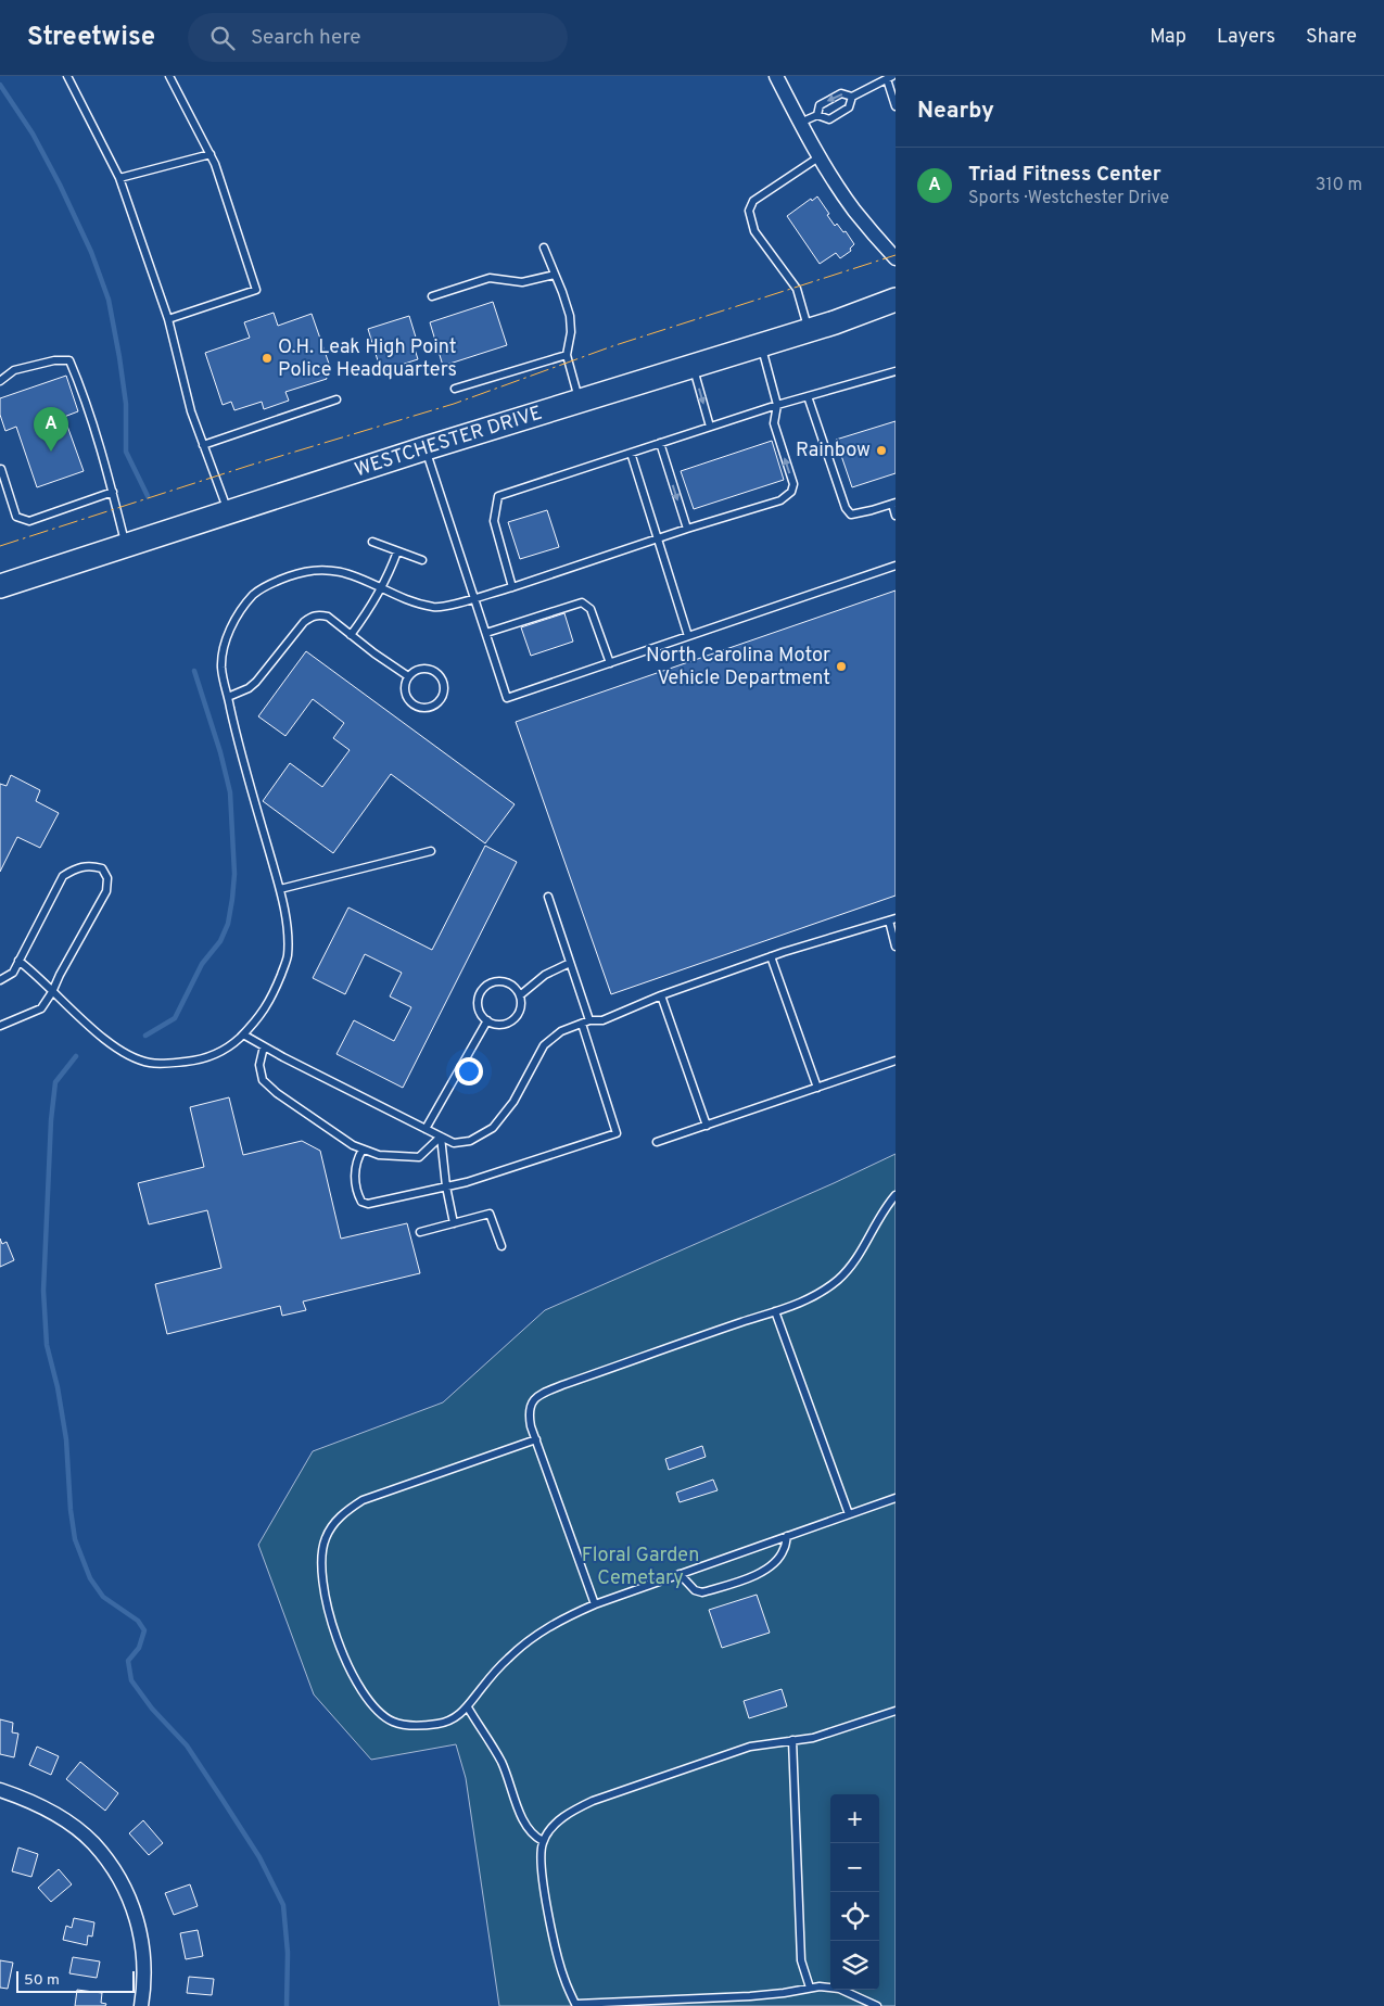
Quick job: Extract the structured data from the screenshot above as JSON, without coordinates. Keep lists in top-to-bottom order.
{
  "streets": {
    "main road": ["WESTCHESTER DRIVE"]
  },
  "parks": ["Floral Garden Cemetary"],
  "places": ["O.H. Leak High Point Police Headquarters", "Rainbow", "North Carolina Motor Vehicle Department"],
  "scale_bar": "50 m",
  "page": {
    "header": "Streetwise",
    "search": "Search here",
    "nav": ["Map", "Layers", "Share"],
    "heading": "Nearby",
    "list": [
      {
        "mark": "A",
        "name": "Triad Fitness Center",
        "note": "Sports · Westchester Drive",
        "value": "310 m"
      }
    ],
    "pins": "A",
    "map_buttons": ["+", "−"],
    "scale": "50 m"
  }
}
